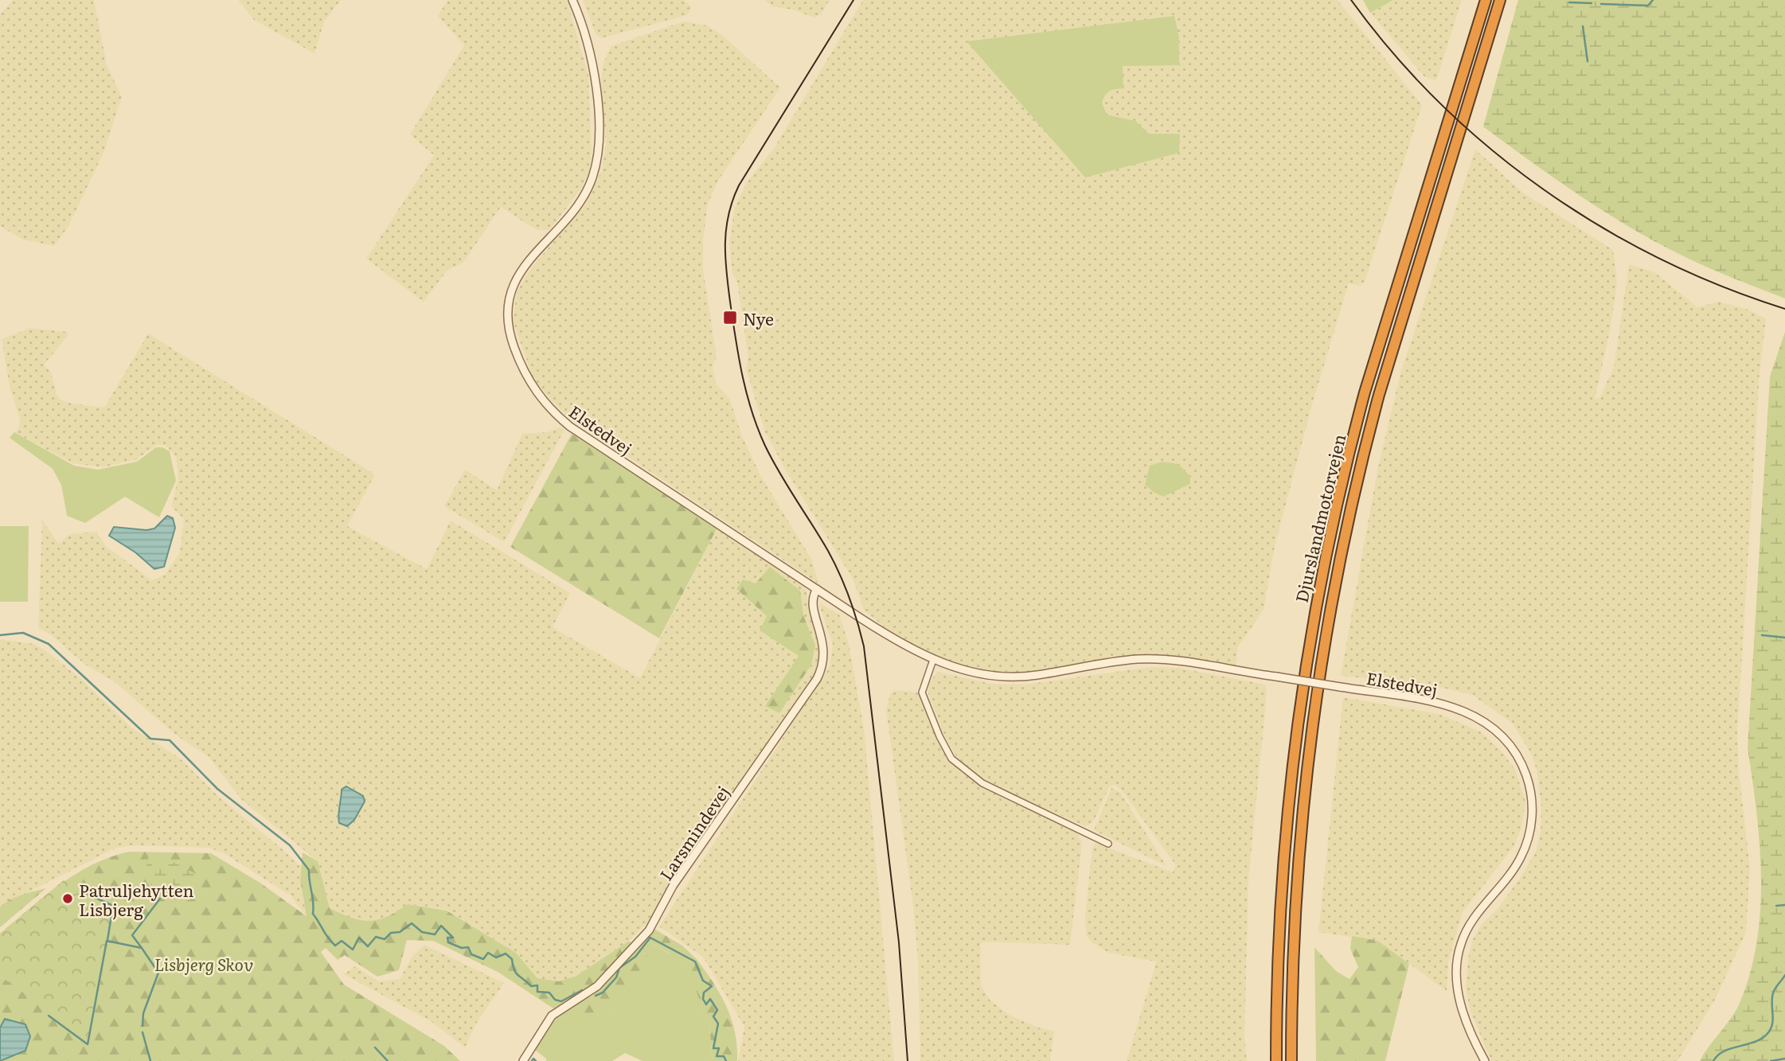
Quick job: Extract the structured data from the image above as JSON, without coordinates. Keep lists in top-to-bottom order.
{
  "streets": {
    "highway": ["Djurslandmotorvejen"],
    "street": ["Elstedvej", "Larsmindevej"]
  },
  "crossings": [
    ["Elstedvej", "Larsmindevej"]
  ],
  "parks": ["Lisbjerg Skov"],
  "places": {
    "transit": ["Nye"],
    "other": ["Patruljehytten Lisbjerg"]
  }
}
